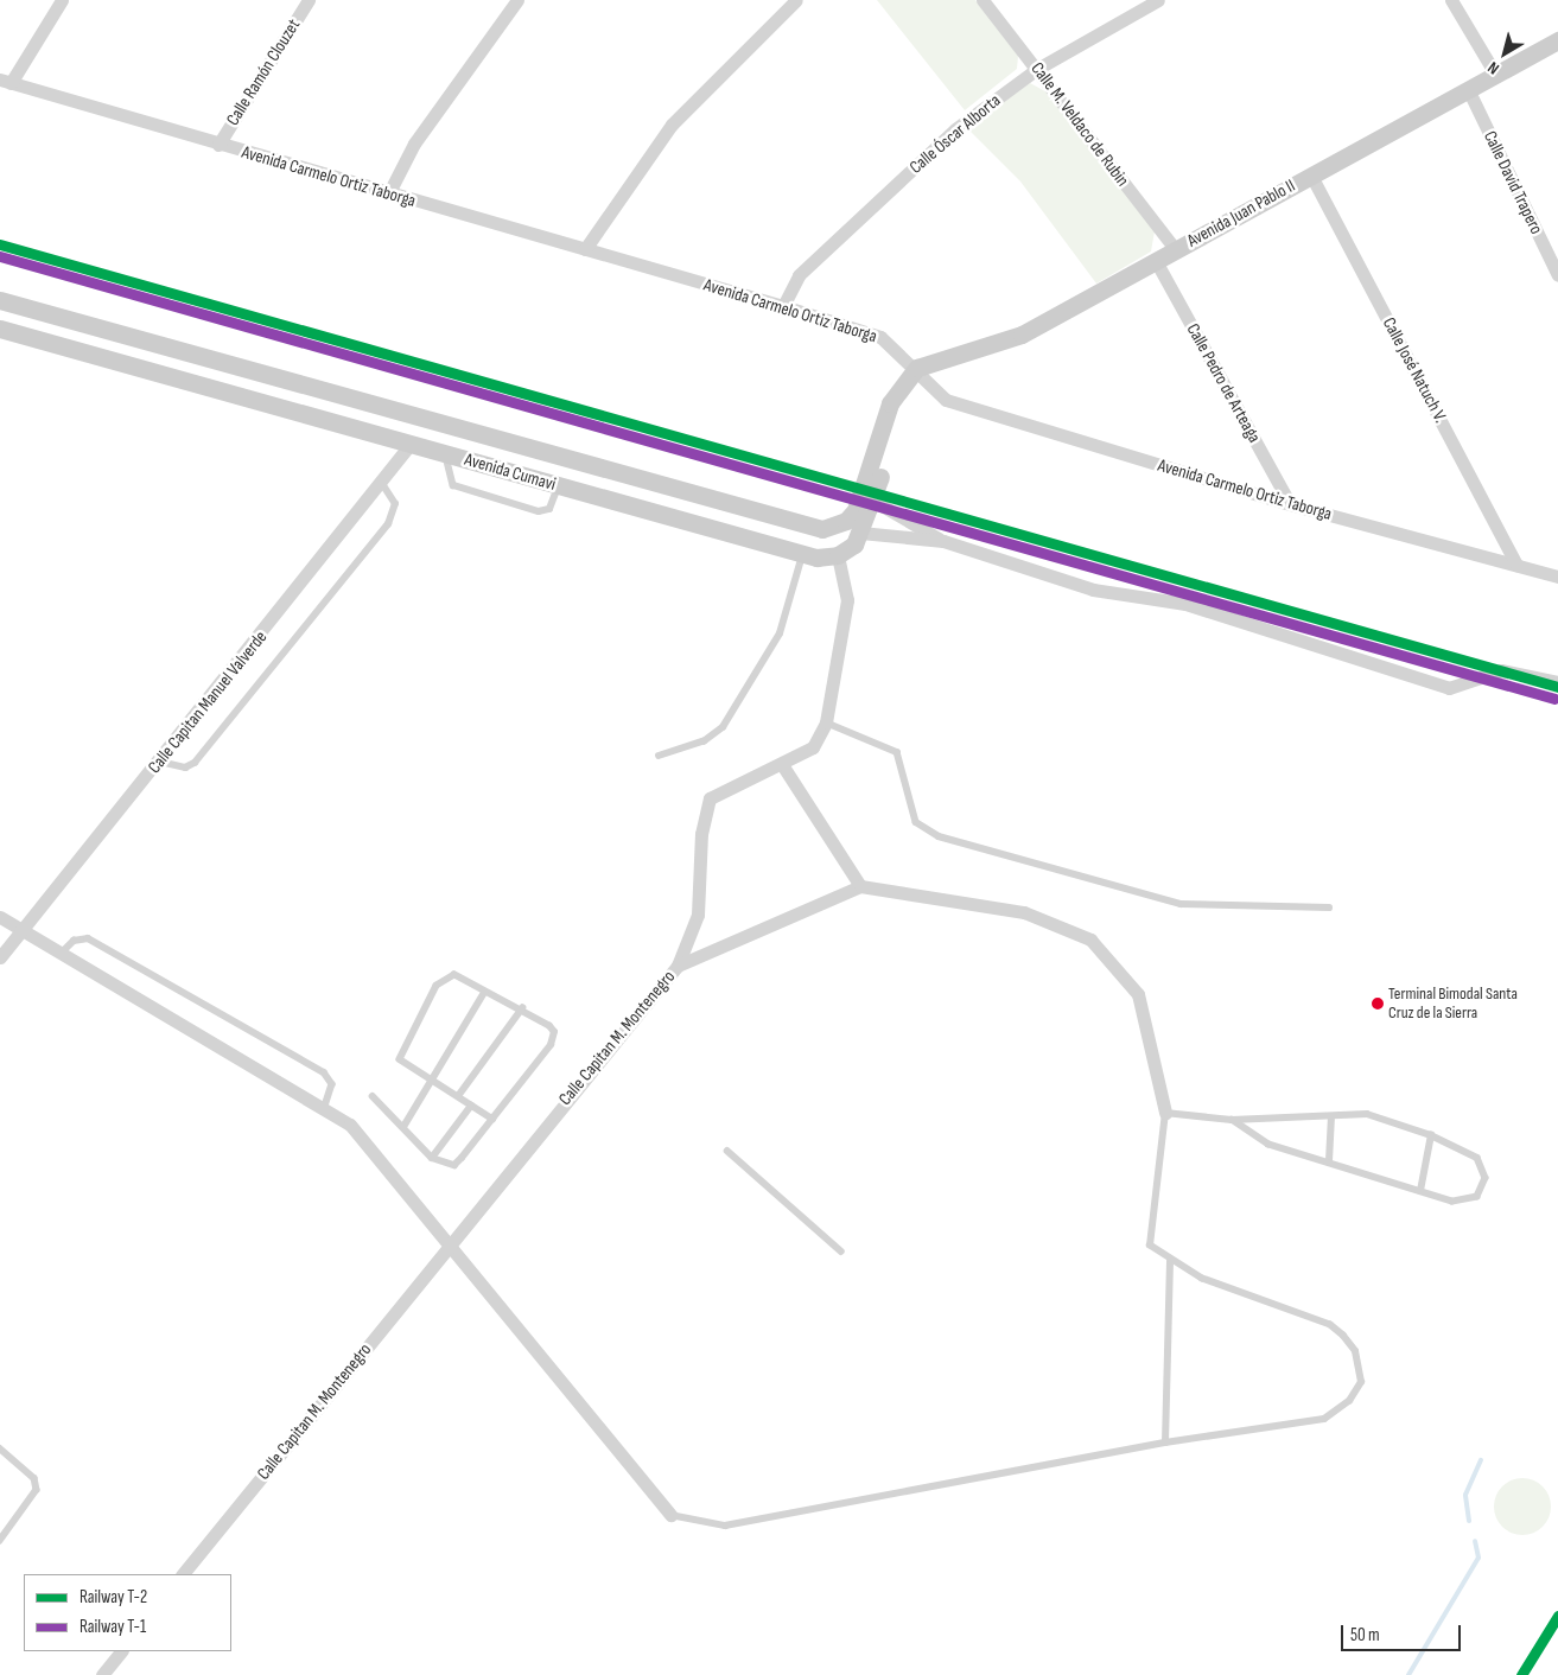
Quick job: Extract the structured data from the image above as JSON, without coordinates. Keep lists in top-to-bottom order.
{
  "streets": {
    "street": [
      "Calle Ramón Clouzet",
      "Calle M. Veldaco de Rubin",
      "Calle Óscar Alborta",
      "Avenida Carmelo Ortiz Taborga",
      "Calle David Trapero",
      "Avenida Juan Pablo II",
      "Calle José Natuch V.",
      "Calle Pedro de Arteaga",
      "Avenida Cumavi",
      "Calle Capitan Manuel Valverde",
      "Calle Capitan M. Montenegro"
    ]
  },
  "crossings": [
    ["Calle Ramón Clouzet", "Avenida Carmelo Ortiz Taborga"],
    ["Calle M. Veldaco de Rubin", "Calle Óscar Alborta"],
    ["Calle M. Veldaco de Rubin", "Avenida Juan Pablo II"],
    ["Calle Óscar Alborta", "Avenida Carmelo Ortiz Taborga"],
    ["Avenida Carmelo Ortiz Taborga", "Avenida Juan Pablo II"],
    ["Avenida Carmelo Ortiz Taborga", "Calle José Natuch V."],
    ["Avenida Carmelo Ortiz Taborga", "Calle Pedro de Arteaga"],
    ["Avenida Carmelo Ortiz Taborga", "Avenida Cumavi"],
    ["Calle David Trapero", "Avenida Juan Pablo II"],
    ["Avenida Juan Pablo II", "Calle José Natuch V."],
    ["Avenida Juan Pablo II", "Calle Pedro de Arteaga"],
    ["Avenida Juan Pablo II", "Avenida Cumavi"],
    ["Avenida Cumavi", "Calle Capitan Manuel Valverde"]
  ],
  "places": ["Terminal Bimodal Santa Cruz de la Sierra"],
  "lines": ["rail line T-2", "rail line T-1"],
  "legend": ["Railway T-2", "Railway T-1"],
  "scale_bar": "50 m",
  "north": "bottom left"
}
